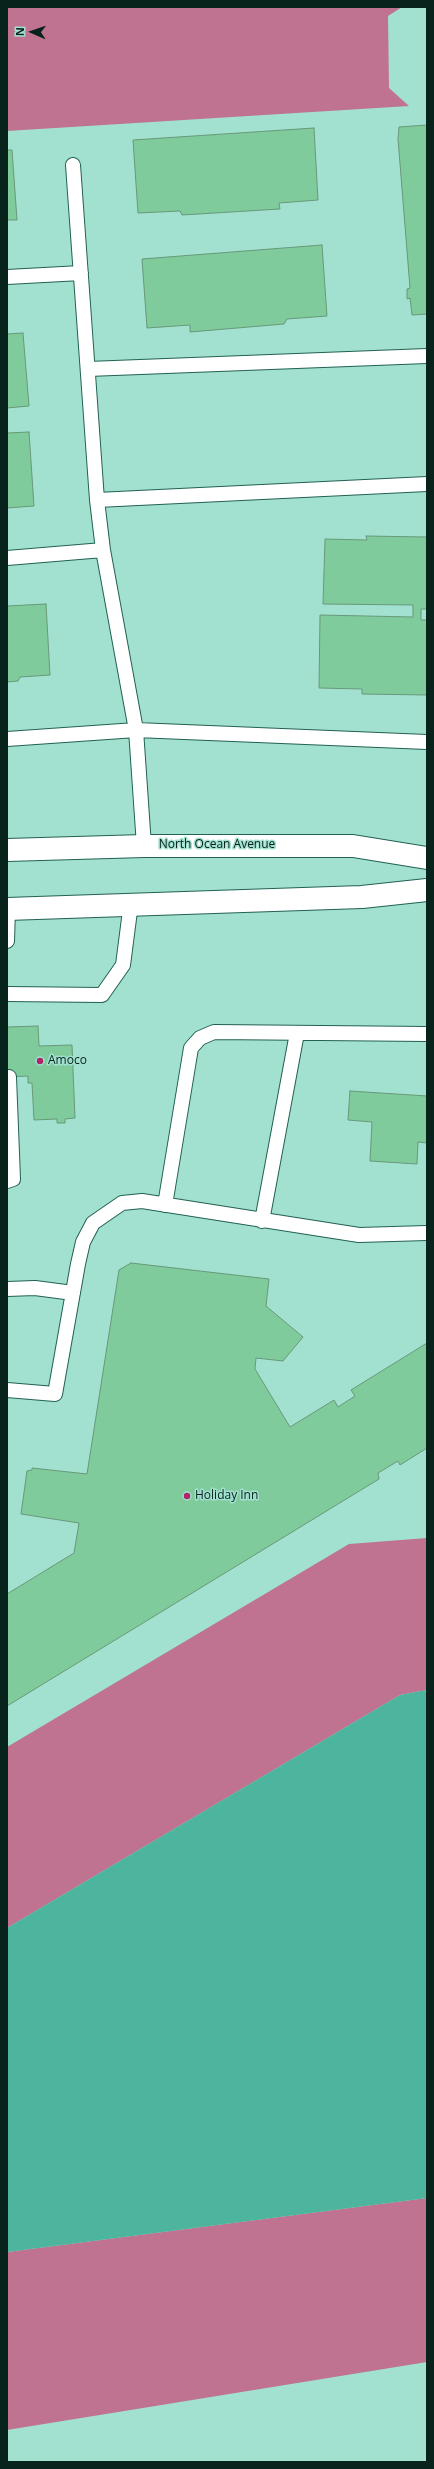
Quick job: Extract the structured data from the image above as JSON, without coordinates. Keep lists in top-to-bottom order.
{
  "streets": {
    "main road": ["North Ocean Avenue"]
  },
  "places": ["Amoco", "Holiday Inn"],
  "north": "left"
}
